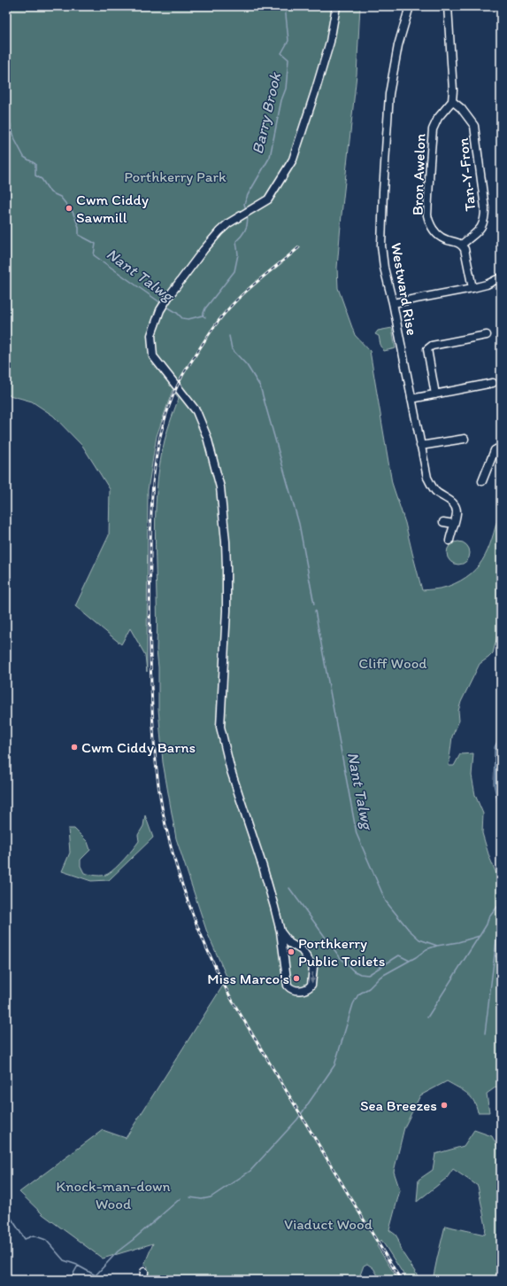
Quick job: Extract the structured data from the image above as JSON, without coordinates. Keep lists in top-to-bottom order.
{
  "streets": {
    "street": ["Bron Awelon", "Tan-Y-Fron", "Westward Rise"]
  },
  "crossings": [
    ["Bron Awelon", "Tan-Y-Fron"]
  ],
  "water": ["Barry Brook", "Nant Talwg"],
  "parks": [
    "Porthkerry Park",
    "Cliff Wood",
    "Knock-man-down Wood",
    "Viaduct Wood"
  ],
  "places": [
    "Cwm Ciddy Sawmill",
    "Cwm Ciddy Barns",
    "Porthkerry Public Toilets",
    "Miss Marco's",
    "Sea Breezes"
  ]
}
